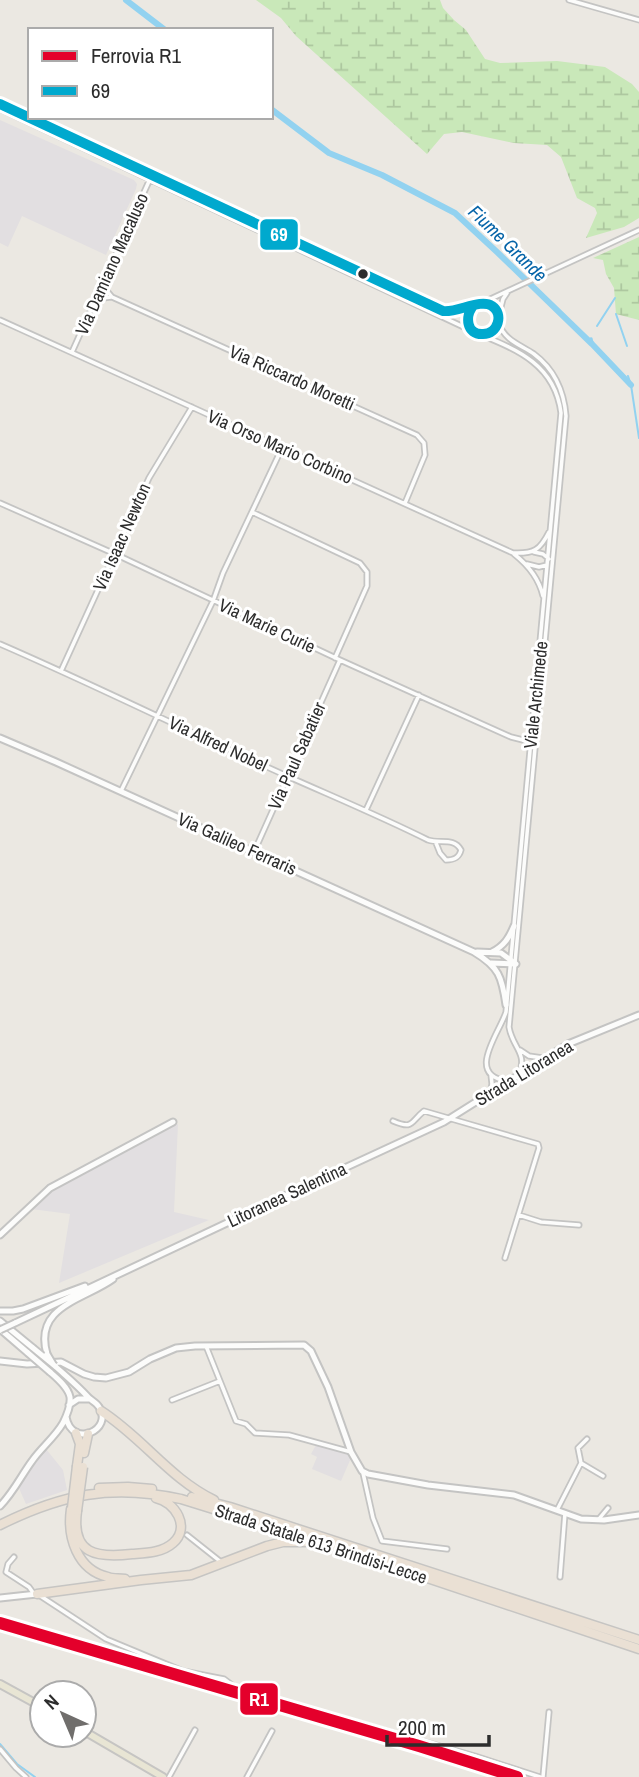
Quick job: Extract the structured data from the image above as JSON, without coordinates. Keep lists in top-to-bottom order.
{
  "streets": {
    "highway": ["Strada Statale 613 Brindisi-Lecce"],
    "street": [
      "Via Damiano Macaluso",
      "Via Riccardo Moretti",
      "Via Orso Mario Corbino",
      "Via Isaac Newton",
      "Via Marie Curie",
      "Viale Archimede",
      "Via Alfred Nobel",
      "Via Paul Sabatier",
      "Via Galileo Ferraris",
      "Strada Litoranea",
      "Litoranea Salentina"
    ]
  },
  "crossings": [
    ["Via Damiano Macaluso", "Via Riccardo Moretti"],
    ["Via Damiano Macaluso", "Via Orso Mario Corbino"],
    ["Via Damiano Macaluso", "Viale Archimede"],
    ["Via Riccardo Moretti", "Via Orso Mario Corbino"],
    ["Via Orso Mario Corbino", "Via Isaac Newton"],
    ["Via Isaac Newton", "Via Marie Curie"],
    ["Via Isaac Newton", "Via Alfred Nobel"],
    ["Via Marie Curie", "Viale Archimede"],
    ["Via Marie Curie", "Via Paul Sabatier"],
    ["Viale Archimede", "Via Galileo Ferraris"],
    ["Viale Archimede", "Strada Litoranea"],
    ["Via Alfred Nobel", "Via Paul Sabatier"],
    ["Via Paul Sabatier", "Via Galileo Ferraris"],
    ["Strada Litoranea", "Litoranea Salentina"]
  ],
  "water": ["Fiume Grande"],
  "lines": ["transit line 69", "rail line R1"],
  "legend": ["Ferrovia R1", "69"],
  "scale_bar": "200 m",
  "north": "top left"
}
